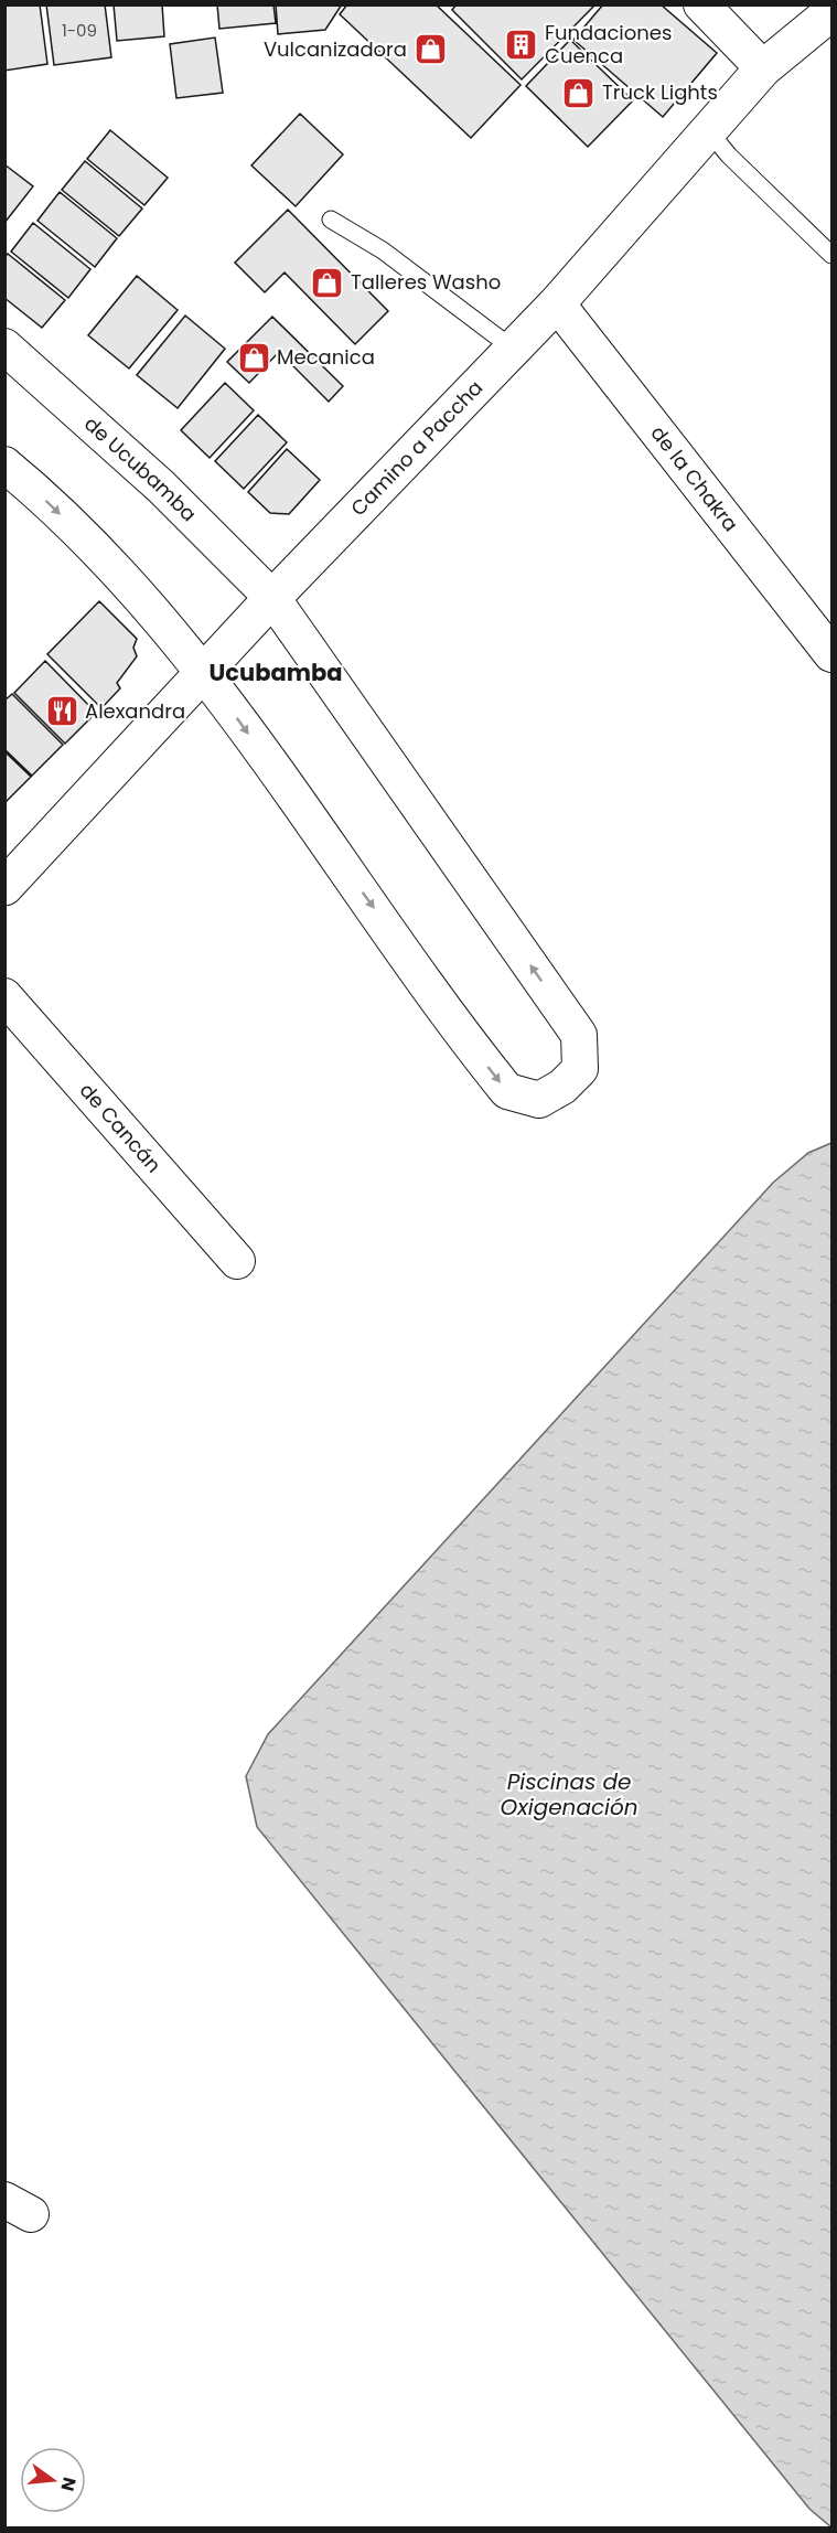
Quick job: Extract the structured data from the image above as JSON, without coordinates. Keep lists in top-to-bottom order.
{
  "streets": {
    "main road": ["Camino a Paccha"],
    "street": ["de Ucubamba", "de la Chakra", "de Cancán"]
  },
  "crossings": [
    ["Camino a Paccha", "de Ucubamba"],
    ["Camino a Paccha", "de la Chakra"]
  ],
  "districts": ["Ucubamba"],
  "water": ["Piscinas de Oxigenación"],
  "places": {
    "building": ["Fundaciones Cuenca"],
    "shop": [
      "Vulcanizadora",
      "Truck Lights",
      "Talleres Washo",
      "Mecanica"
    ],
    "restaurant": ["Alexandra"]
  },
  "house_numbers": ["1-09"],
  "north": "right"
}
